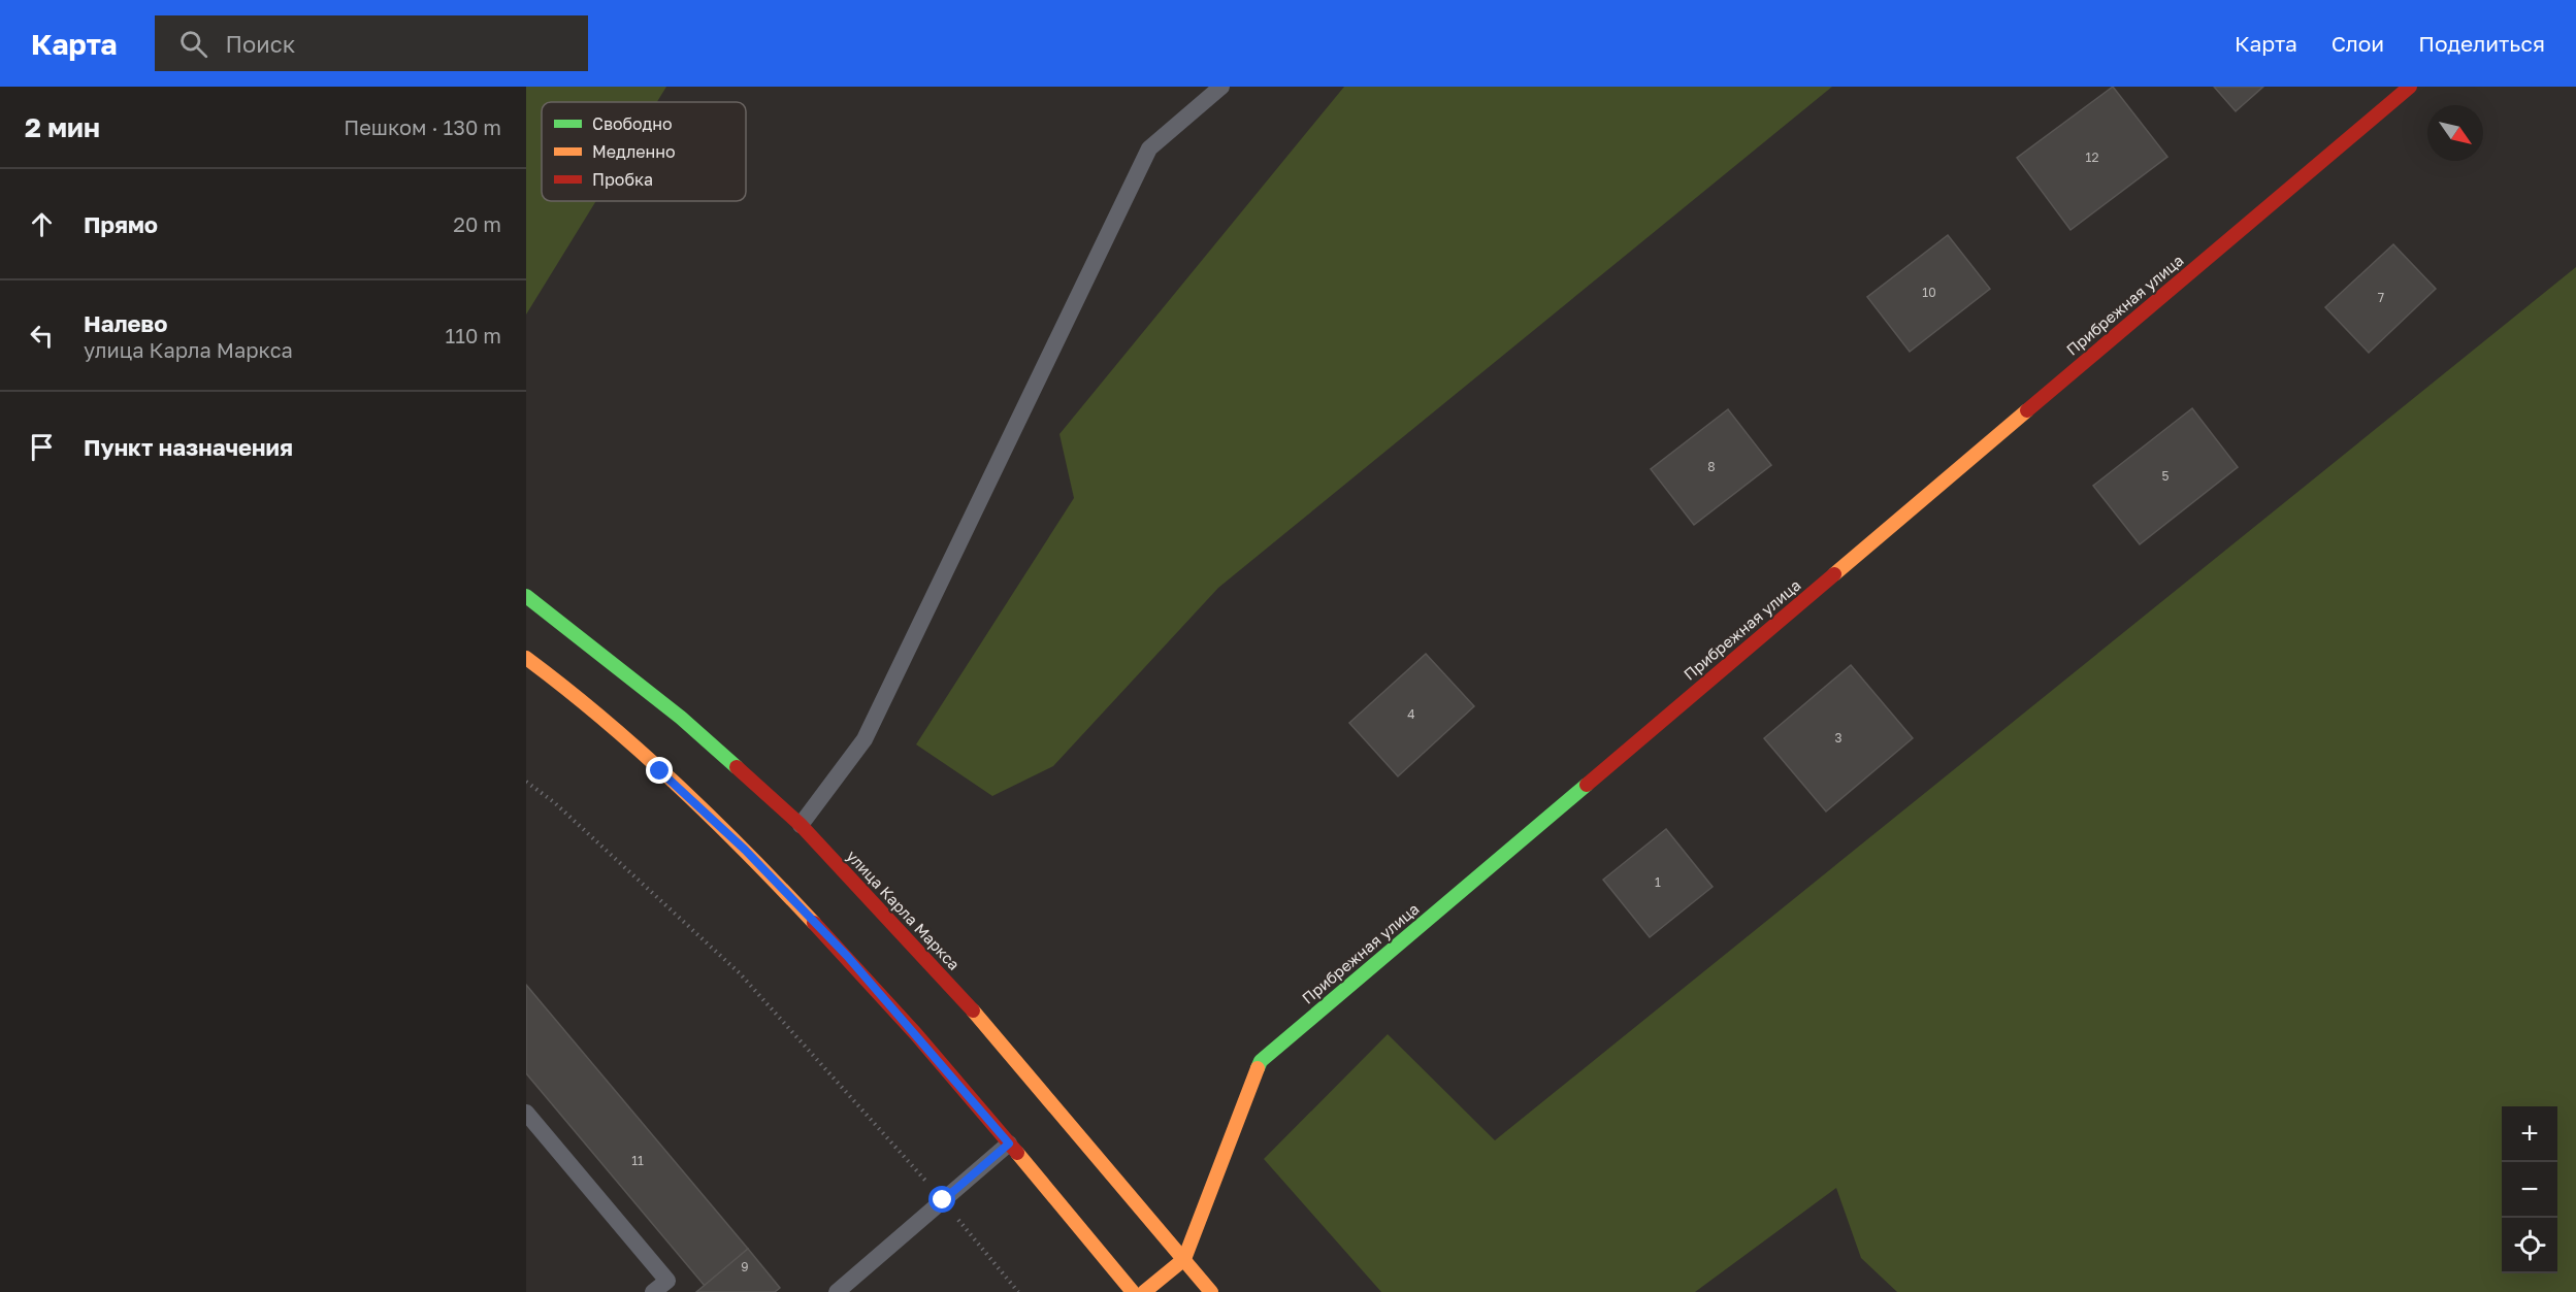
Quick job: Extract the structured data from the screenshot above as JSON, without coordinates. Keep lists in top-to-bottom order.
{
  "streets": {
    "main road": ["Прибрежная улица", "улица Карла Маркса"]
  },
  "crossings": [
    ["Прибрежная улица", "улица Карла Маркса"]
  ],
  "house_numbers": [
    "12",
    "10",
    "7",
    "8",
    "5",
    "4",
    "3",
    "1",
    "11",
    "9"
  ],
  "legend": ["Свободно", "Медленно", "Пробка"],
  "north": "bottom right",
  "page": {
    "header": "Карта",
    "search": "Поиск",
    "nav": ["Карта", "Слои", "Поделиться"],
    "heading": ["2 мин", "Пешком · 130 m"],
    "list": [
      ["Прямо", "20 m"],
      ["Налево", "улица Карла Маркса", "110 m"],
      "Пункт назначения"
    ],
    "map_buttons": ["+", "−"]
  }
}
